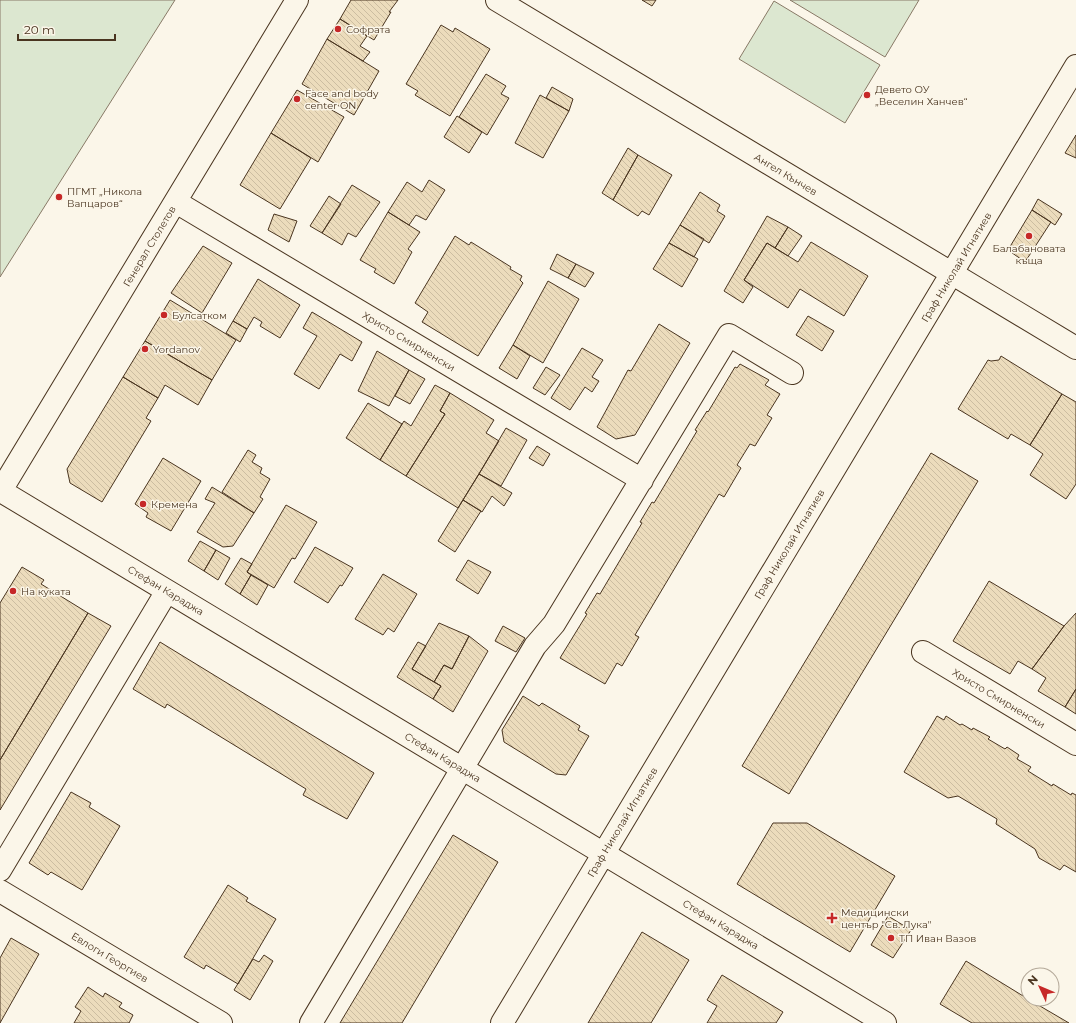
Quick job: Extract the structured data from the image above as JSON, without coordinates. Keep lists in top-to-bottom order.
{
  "streets": {
    "street": [
      "Ангел Кънчев",
      "Генерал Столетов",
      "Граф Николай Игнатиев",
      "Христо Смирненски",
      "Стефан Караджа",
      "Евлоги Георгиев"
    ]
  },
  "crossings": [
    ["Ангел Кънчев", "Граф Николай Игнатиев"],
    ["Генерал Столетов", "Христо Смирненски"],
    ["Генерал Столетов", "Стефан Караджа"],
    ["Граф Николай Игнатиев", "Стефан Караджа"]
  ],
  "places": {
    "other": [
      "Софрата",
      "Девето ОУ „Веселин Ханчев“",
      "Face and body center ON",
      "ПГМТ „Никола Вапцаров“",
      "Балабановата къща",
      "Булсатком",
      "Yordanov",
      "Кремена",
      "На куката",
      "ТП Иван Вазов"
    ],
    "health": ["Медицински център \"Св. Лука\""]
  },
  "scale_bar": "20 m",
  "north": "top left"
}
